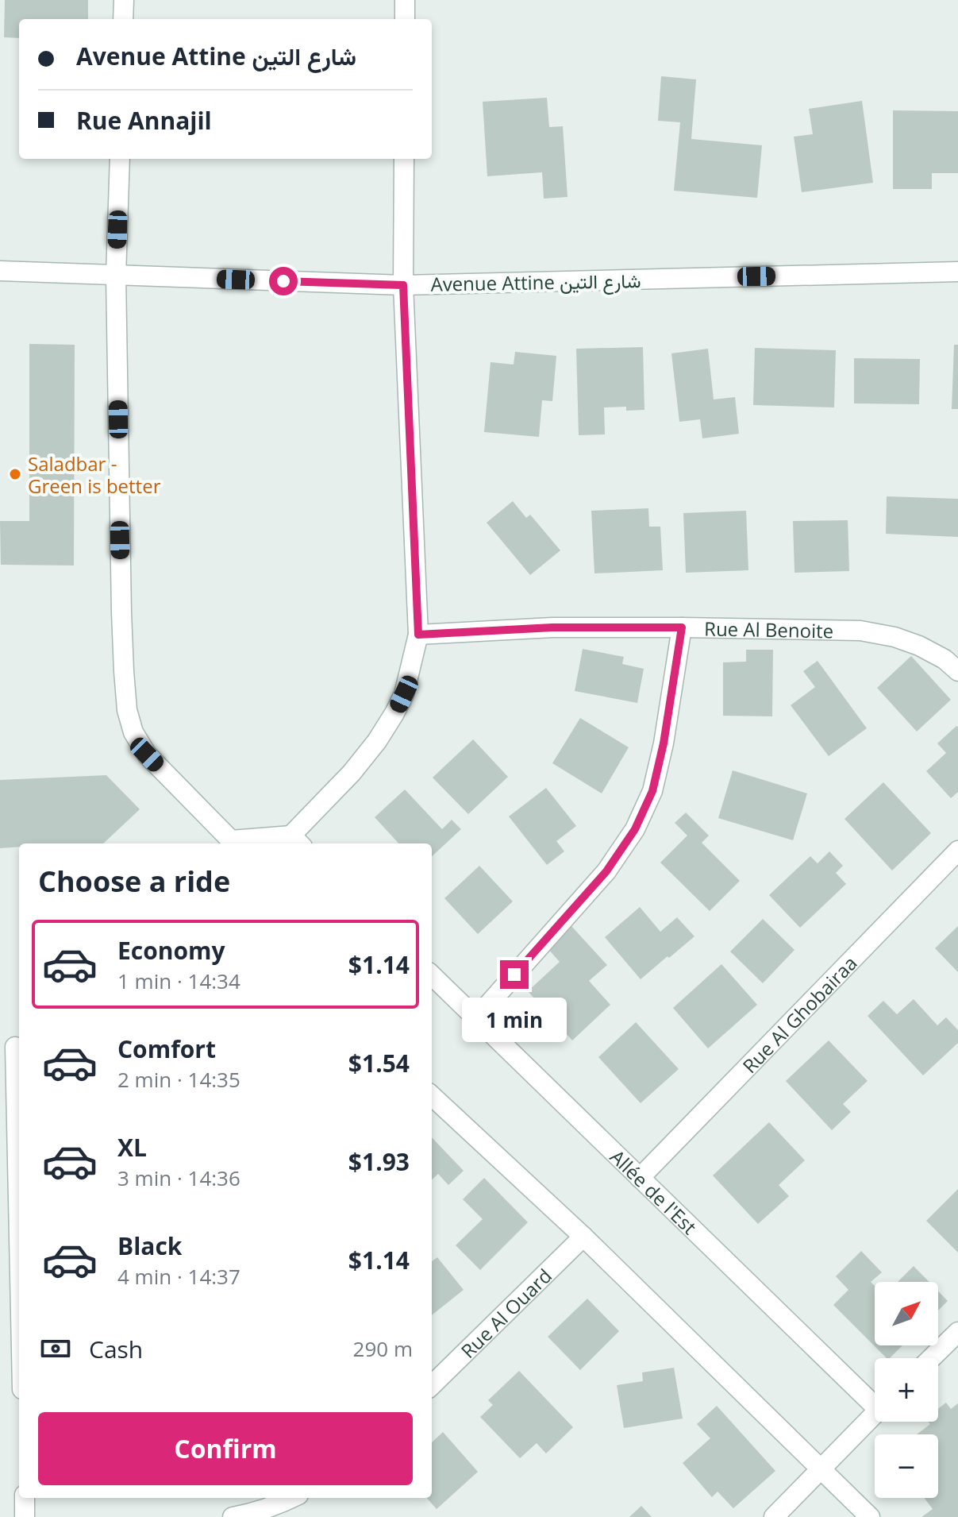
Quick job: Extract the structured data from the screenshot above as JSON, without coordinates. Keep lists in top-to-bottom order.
{
  "streets": {
    "street": [
      "Avenue Attine شارع التين",
      "Rue Al Benoite",
      "Rue Al Ghobairaa",
      "Allée de l'Est",
      "Rue Al Ouard"
    ]
  },
  "crossings": [
    ["Rue Al Ghobairaa", "Allée de l'Est"]
  ],
  "places": ["Saladbar - Green is better"],
  "north": "top right",
  "page": {
    "banner": ["Avenue Attine شارع التين", "Rue Annajil"],
    "heading": "Choose a ride",
    "list": [
      {
        "name": "Economy",
        "note": "1 min · 14:34",
        "value": "$1.14"
      },
      {
        "name": "Comfort",
        "note": "2 min · 14:35",
        "value": "$1.54"
      },
      {
        "name": "XL",
        "note": "3 min · 14:36",
        "value": "$1.93"
      },
      {
        "name": "Black",
        "note": "4 min · 14:37",
        "value": "$1.14"
      }
    ],
    "bubble": "1 min",
    "map_buttons": ["+", "−"],
    "pay": ["Cash", "290 m"],
    "buttons": "Confirm"
  }
}
